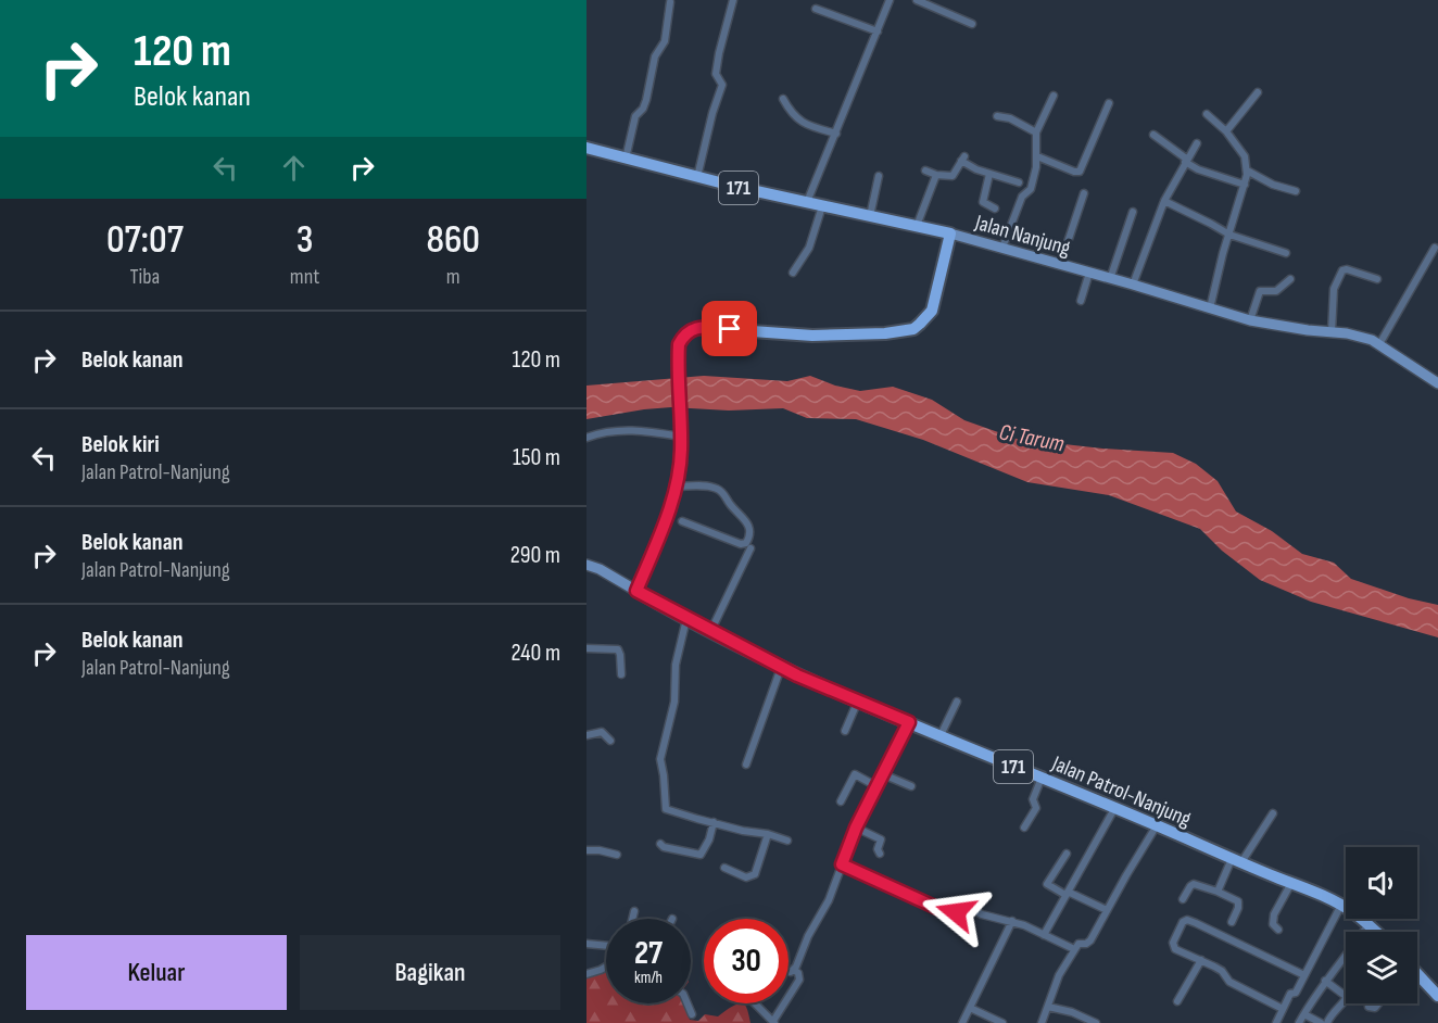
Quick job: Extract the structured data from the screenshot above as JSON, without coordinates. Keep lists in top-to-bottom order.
{
  "streets": {
    "main road": ["171", "Jalan Nanjung", "Jalan Patrol-Nanjung"]
  },
  "water": ["Ci Tarum"],
  "page": {
    "turn": ["120 m", "Belok kanan"],
    "eta": [
      "07:07",
      "Tiba",
      "3",
      "mnt",
      "860",
      "m"
    ],
    "list": [
      {
        "name": "Belok kanan",
        "value": "120 m"
      },
      {
        "name": "Belok kiri",
        "note": "Jalan Patrol-Nanjung",
        "value": "150 m"
      },
      {
        "name": "Belok kanan",
        "note": "Jalan Patrol-Nanjung",
        "value": "290 m"
      },
      {
        "name": "Belok kanan",
        "note": "Jalan Patrol-Nanjung",
        "value": "240 m"
      }
    ],
    "speed": "27 km/h",
    "limit": "30",
    "buttons": ["Keluar", "Bagikan"]
  }
}
